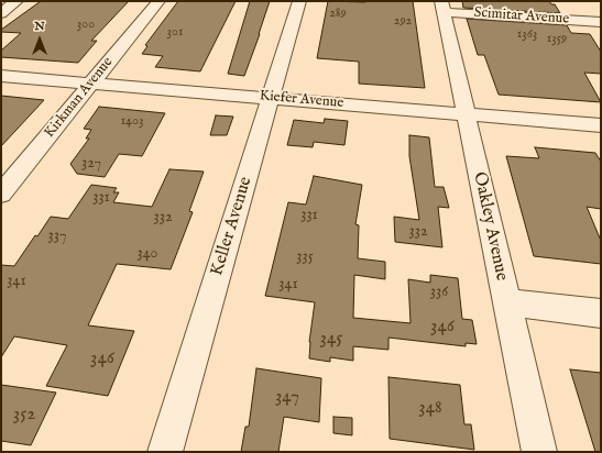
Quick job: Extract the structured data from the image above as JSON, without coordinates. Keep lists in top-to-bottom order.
{
  "streets": {
    "street": [
      "Scimitar Avenue",
      "Kirkman Avenue",
      "Kiefer Avenue",
      "Keller Avenue",
      "Oakley Avenue"
    ]
  },
  "crossings": [
    ["Scimitar Avenue", "Oakley Avenue"],
    ["Kirkman Avenue", "Kiefer Avenue"],
    ["Kiefer Avenue", "Keller Avenue"],
    ["Kiefer Avenue", "Oakley Avenue"]
  ],
  "house_numbers": [
    "289",
    "292",
    "300",
    "301",
    "1363",
    "1359",
    "1403",
    "327",
    "331",
    "331",
    "332",
    "332",
    "337",
    "340",
    "335",
    "341",
    "341",
    "336",
    "346",
    "345",
    "346",
    "347",
    "348",
    "352"
  ],
  "north": "top"
}
